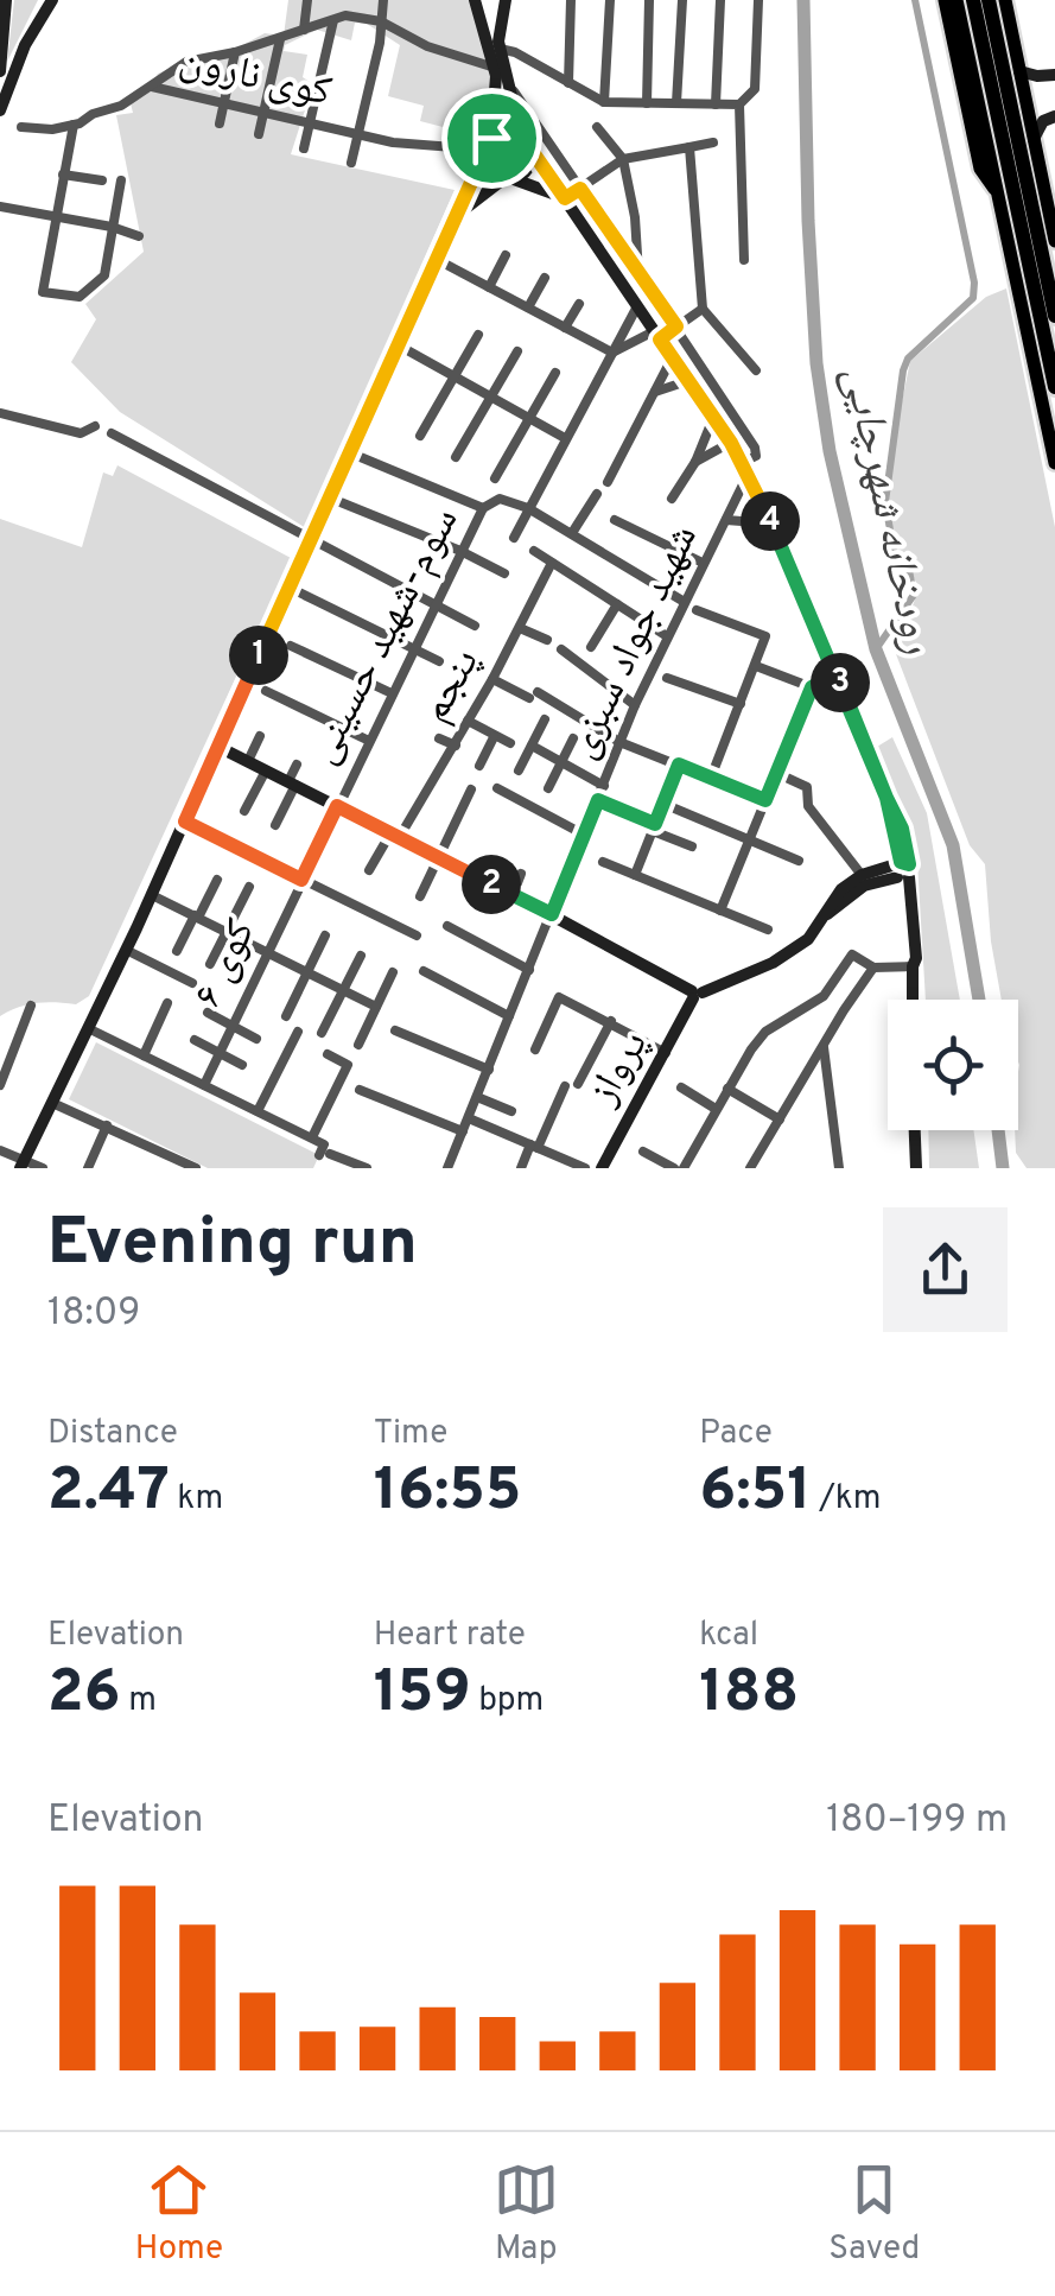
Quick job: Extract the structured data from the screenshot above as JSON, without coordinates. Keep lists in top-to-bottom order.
{
  "streets": {
    "street": [
      "کوی نارون",
      "سوم-شهید حسینی",
      "شهید جواد سبزی",
      "پنجم",
      "کوی ۶",
      "پرواز"
    ]
  },
  "crossings": [
    ["سوم-شهید حسینی", "شهید جواد سبزی"],
    ["سوم-شهید حسینی", "کوی ۶"]
  ],
  "water": ["رودخانه شهرچایی"],
  "page": {
    "pins": [
      "4",
      "1",
      "3",
      "2"
    ],
    "heading": ["Evening run", "18:09"],
    "stats": [
      ["Distance", "2.47 km"],
      ["Time", "16:55"],
      ["Pace", "6:51 /km"],
      ["Elevation", "26 m"],
      ["Heart rate", "159 bpm"],
      ["kcal", "188"]
    ],
    "chart": ["Elevation", "180–199 m"],
    "tabs": ["Home", "Map", "Saved"]
  }
}
